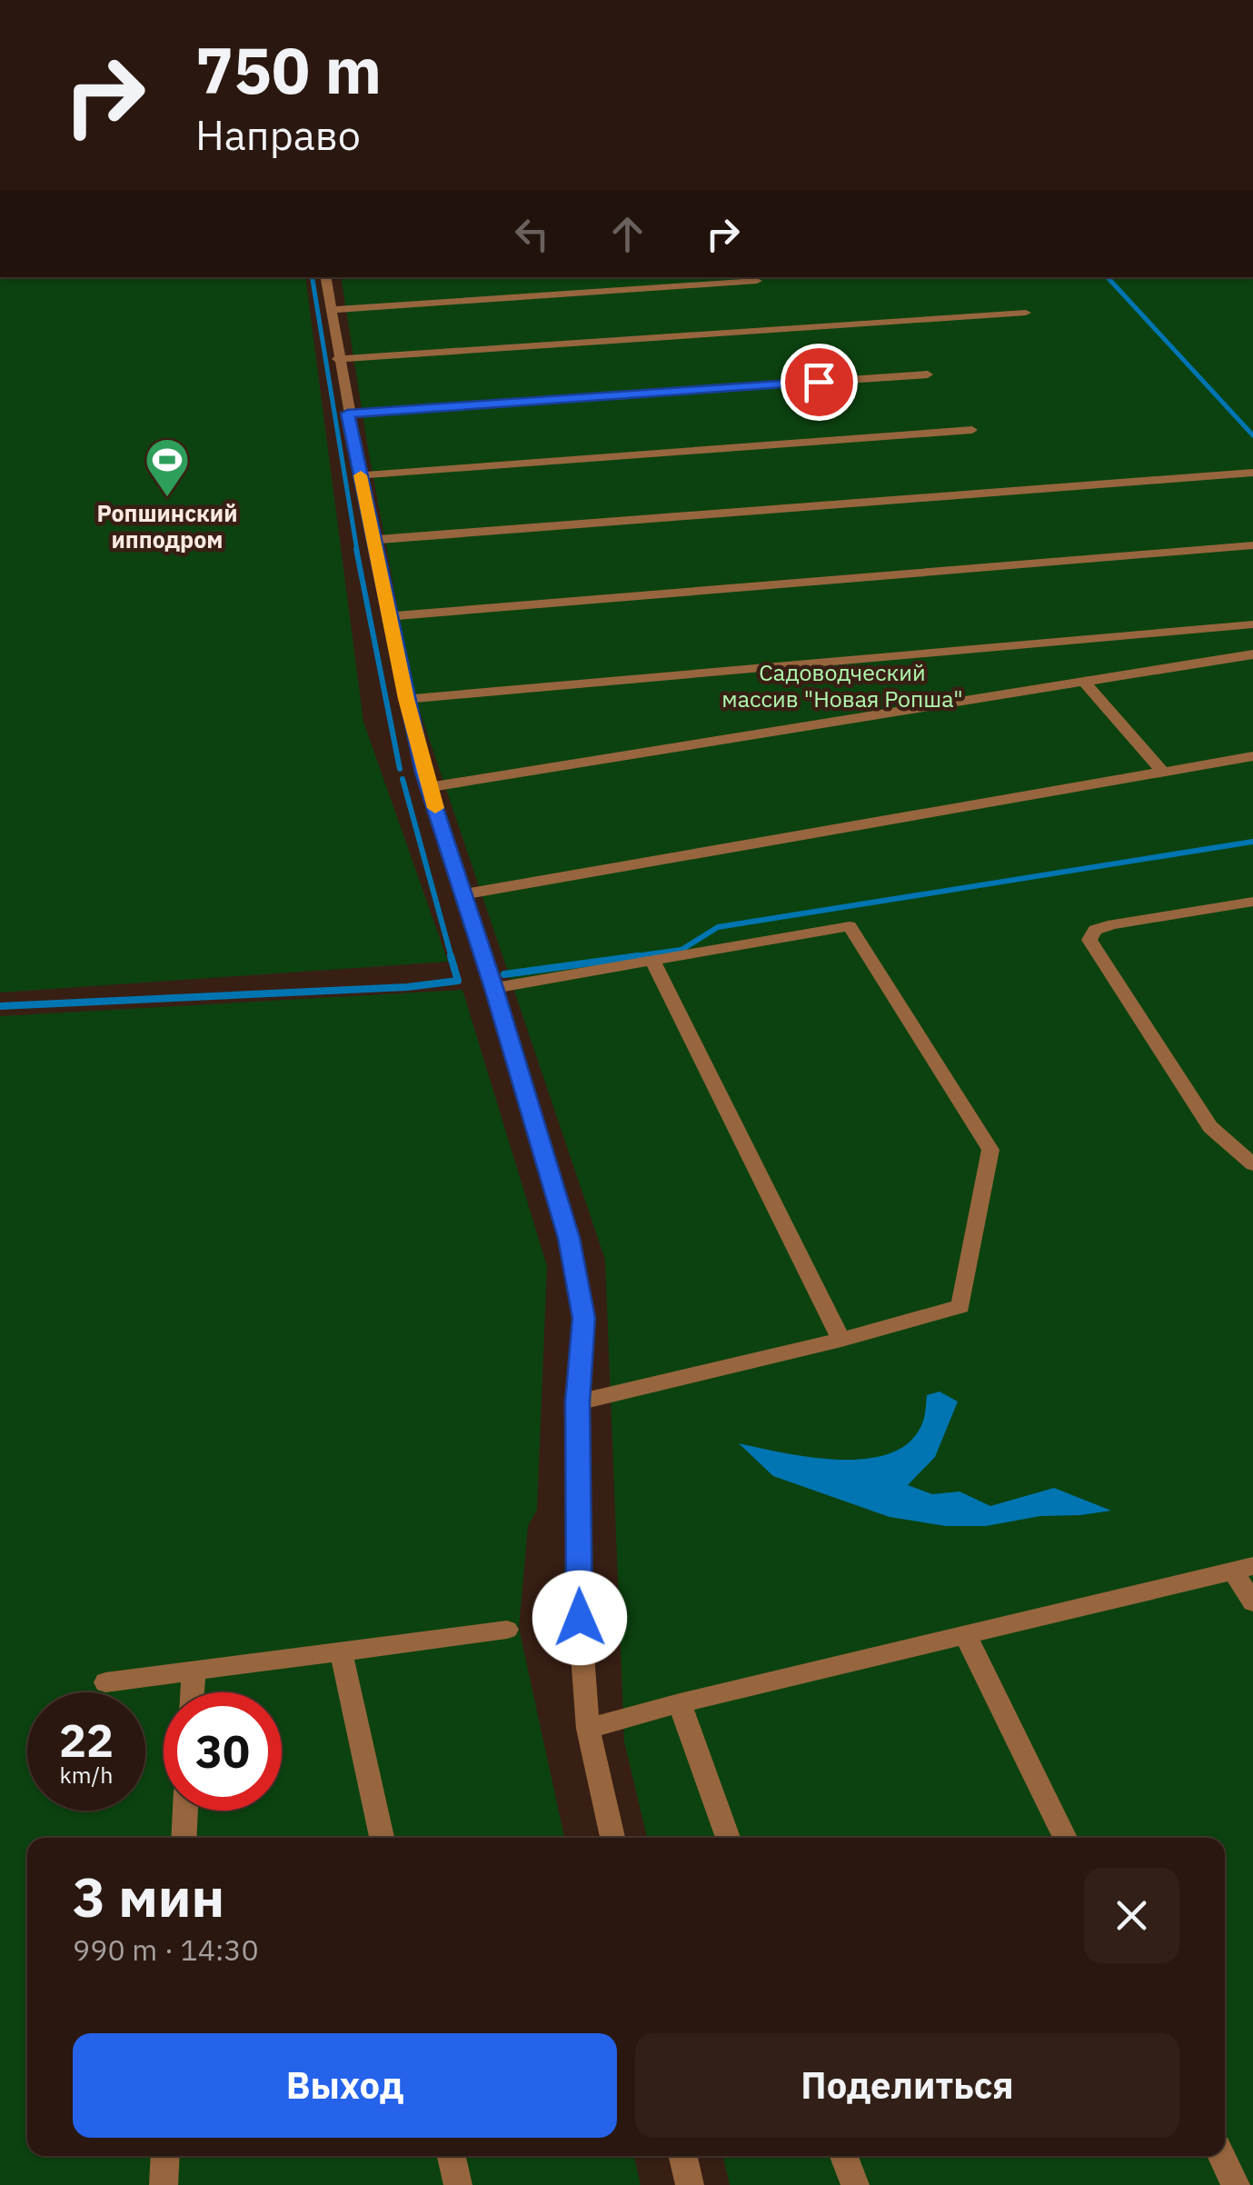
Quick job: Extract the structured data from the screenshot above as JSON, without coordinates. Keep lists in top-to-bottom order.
{
  "parks": ["Садоводческий массив \"Новая Ропша\""],
  "places": {
    "sports": ["Ропшинский ипподром"]
  },
  "page": {
    "turn": ["750 m", "Направо"],
    "speed": "22 km/h",
    "limit": "30",
    "heading": ["3 мин", "990 m · 14:30"],
    "buttons": ["Выход", "Поделиться"]
  }
}
